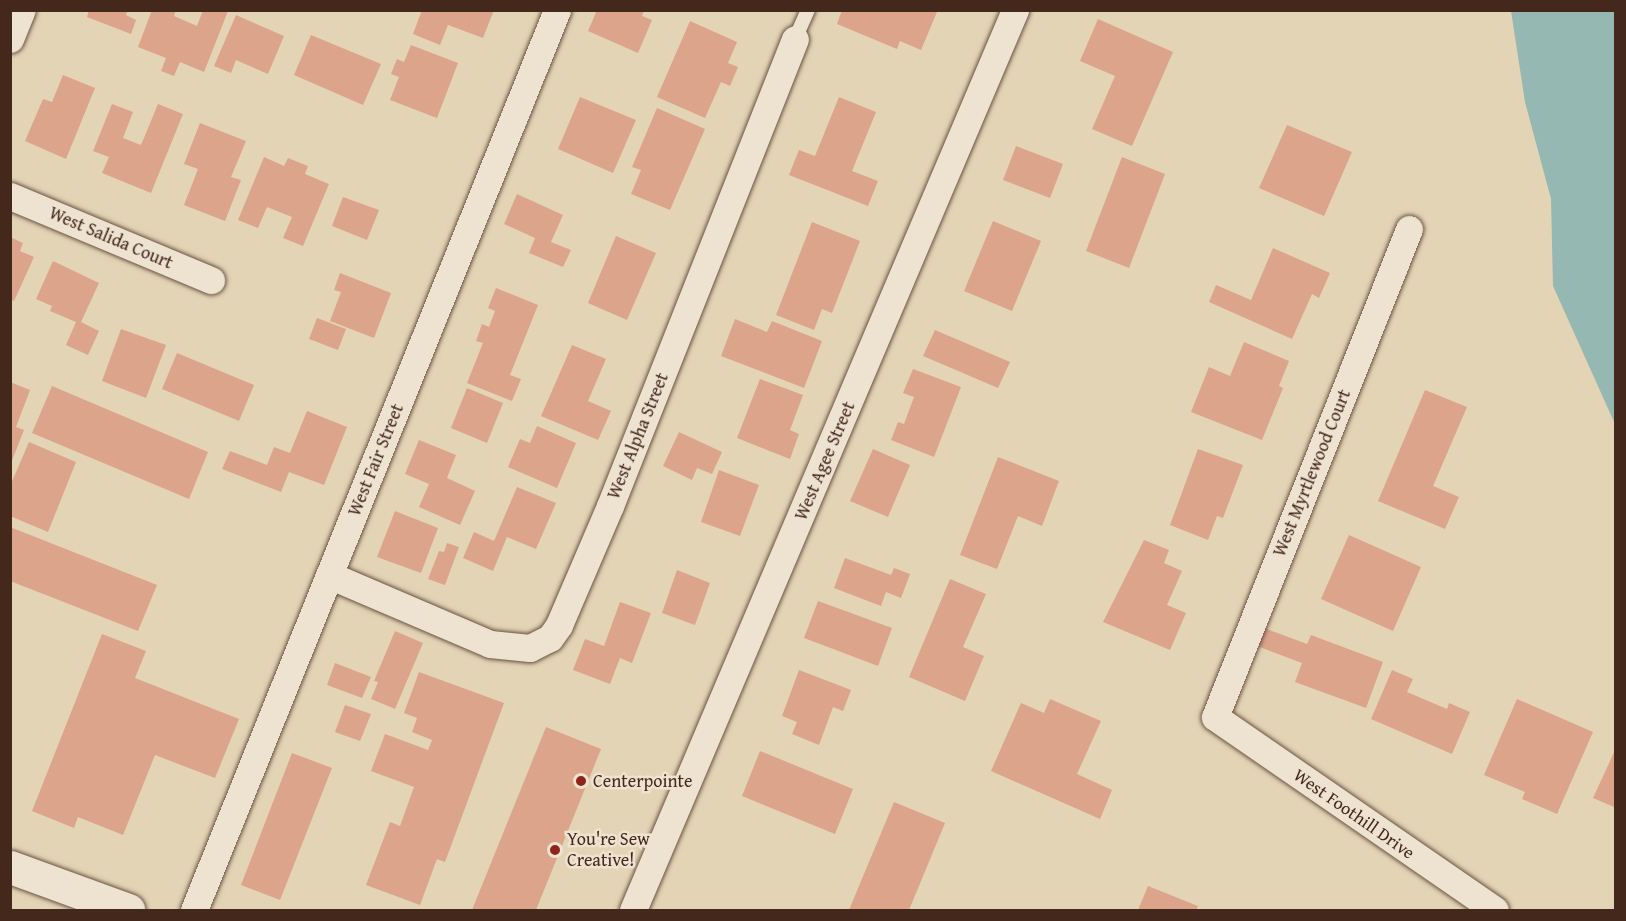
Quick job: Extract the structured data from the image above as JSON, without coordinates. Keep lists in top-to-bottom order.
{
  "streets": {
    "street": [
      "West Salida Court",
      "West Alpha Street",
      "West Fair Street",
      "West Agee Street",
      "West Myrtlewood Court",
      "West Foothill Drive"
    ]
  },
  "crossings": [
    ["West Alpha Street", "West Fair Street"],
    ["West Myrtlewood Court", "West Foothill Drive"]
  ],
  "places": ["Centerpointe", "You're Sew Creative!"]
}
